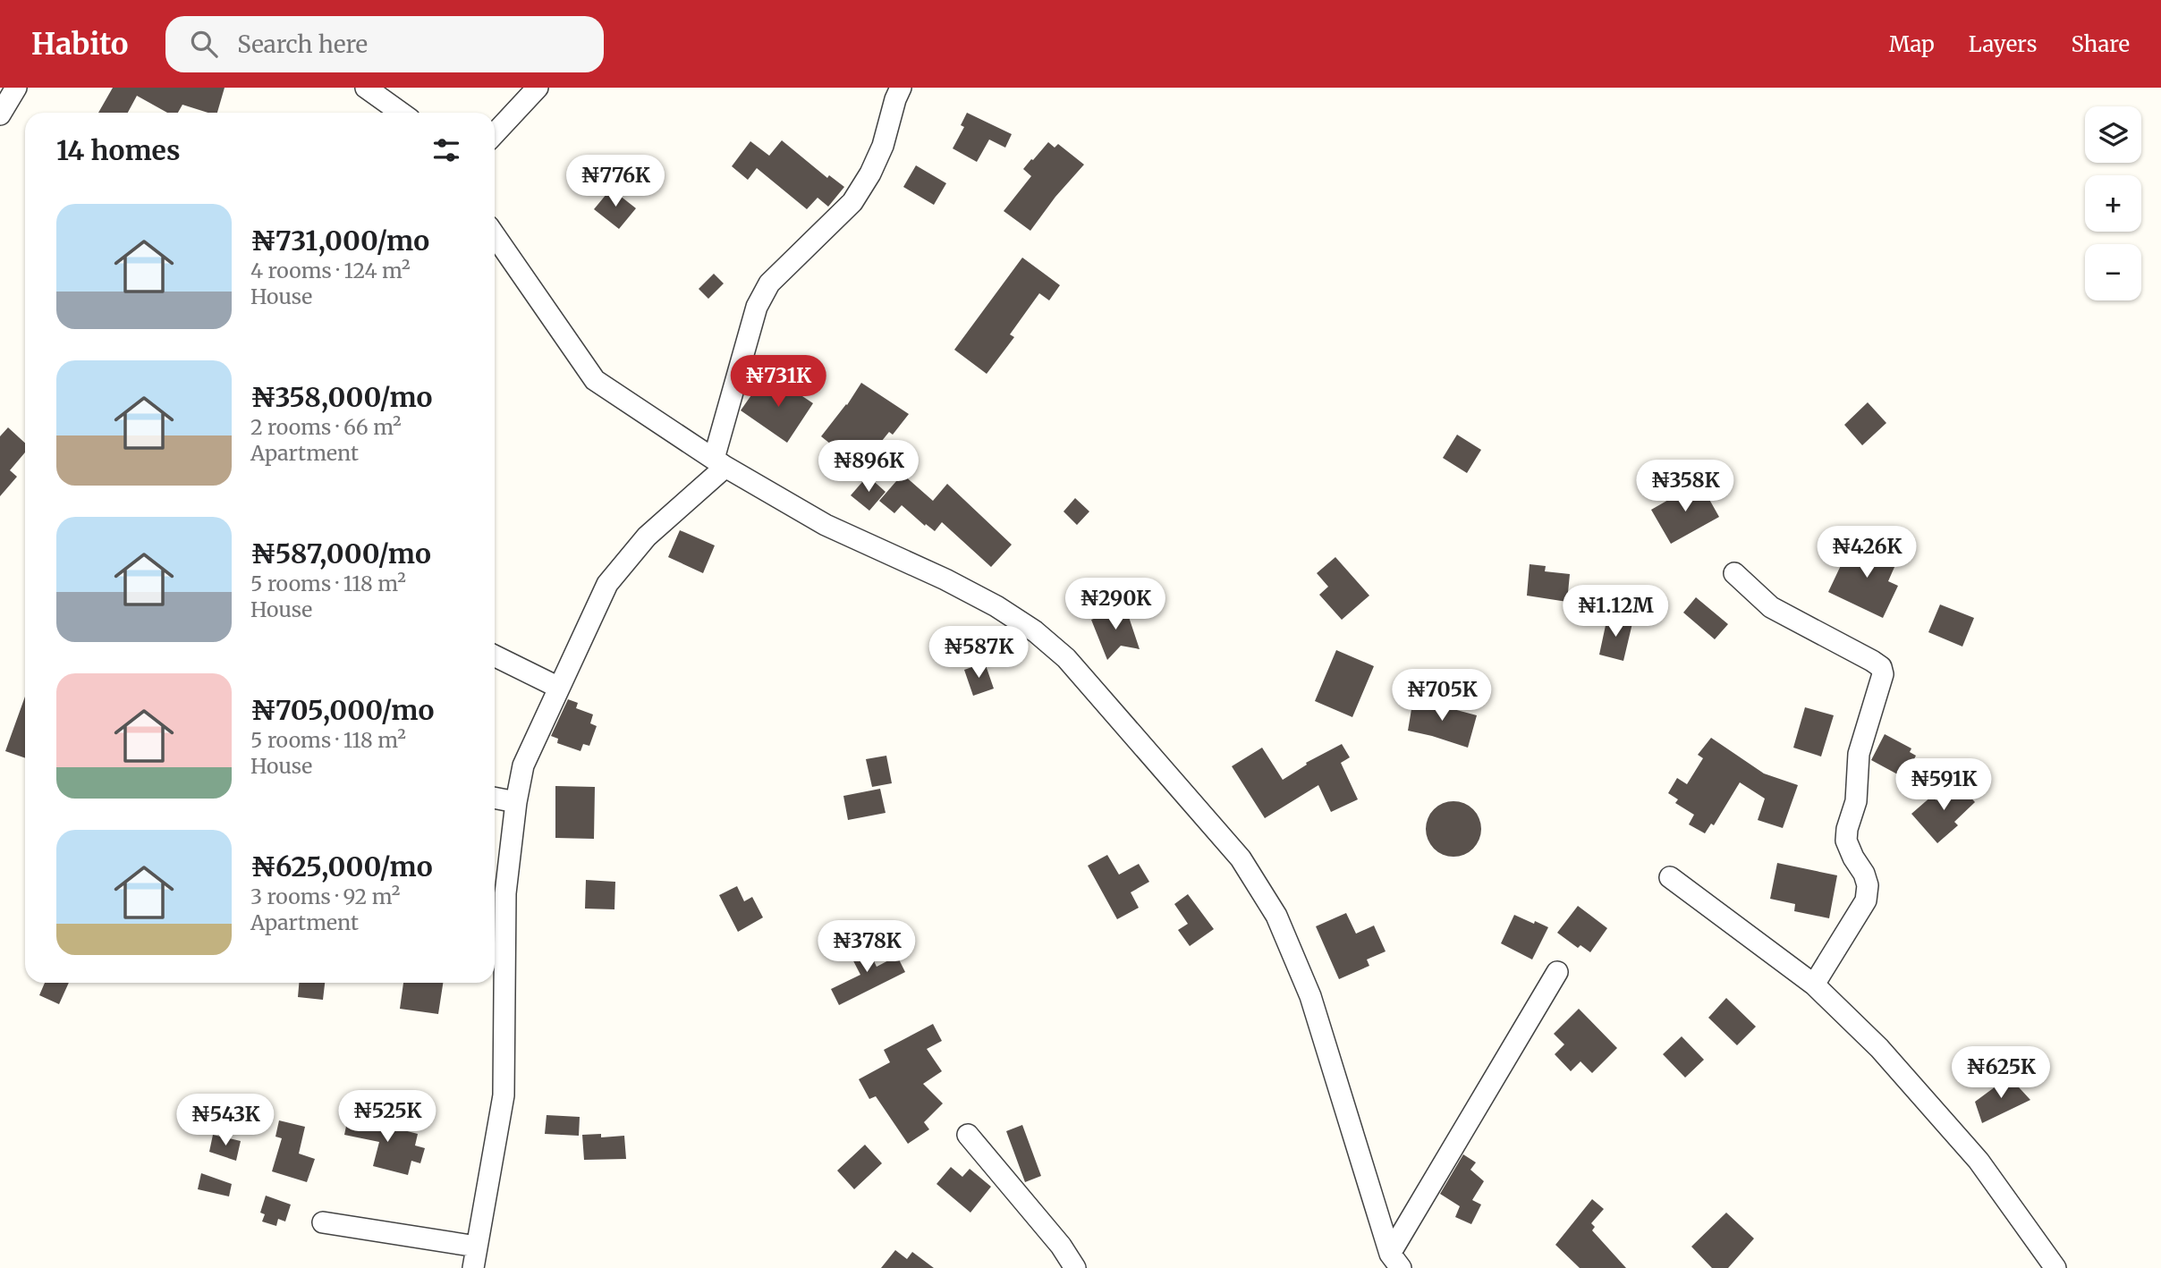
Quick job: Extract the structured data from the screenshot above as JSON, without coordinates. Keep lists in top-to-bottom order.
{
  "page": {
    "header": "Habito",
    "search": "Search here",
    "nav": ["Map", "Layers", "Share"],
    "map_buttons": ["+", "−"],
    "heading": "14 homes",
    "price": [
      "₦776K",
      "₦731K",
      "₦896K",
      "₦358K",
      "₦426K",
      "₦290K",
      "₦1.12M",
      "₦587K",
      "₦705K",
      "₦591K",
      "₦378K",
      "₦625K",
      "₦525K",
      "₦543K"
    ],
    "list": [
      {
        "name": "₦731,000/mo",
        "note": "4 rooms · 124 m² · House"
      },
      {
        "name": "₦358,000/mo",
        "note": "2 rooms · 66 m² · Apartment"
      },
      {
        "name": "₦587,000/mo",
        "note": "5 rooms · 118 m² · House"
      },
      {
        "name": "₦705,000/mo",
        "note": "5 rooms · 118 m² · House"
      },
      {
        "name": "₦625,000/mo",
        "note": "3 rooms · 92 m² · Apartment"
      }
    ]
  }
}
